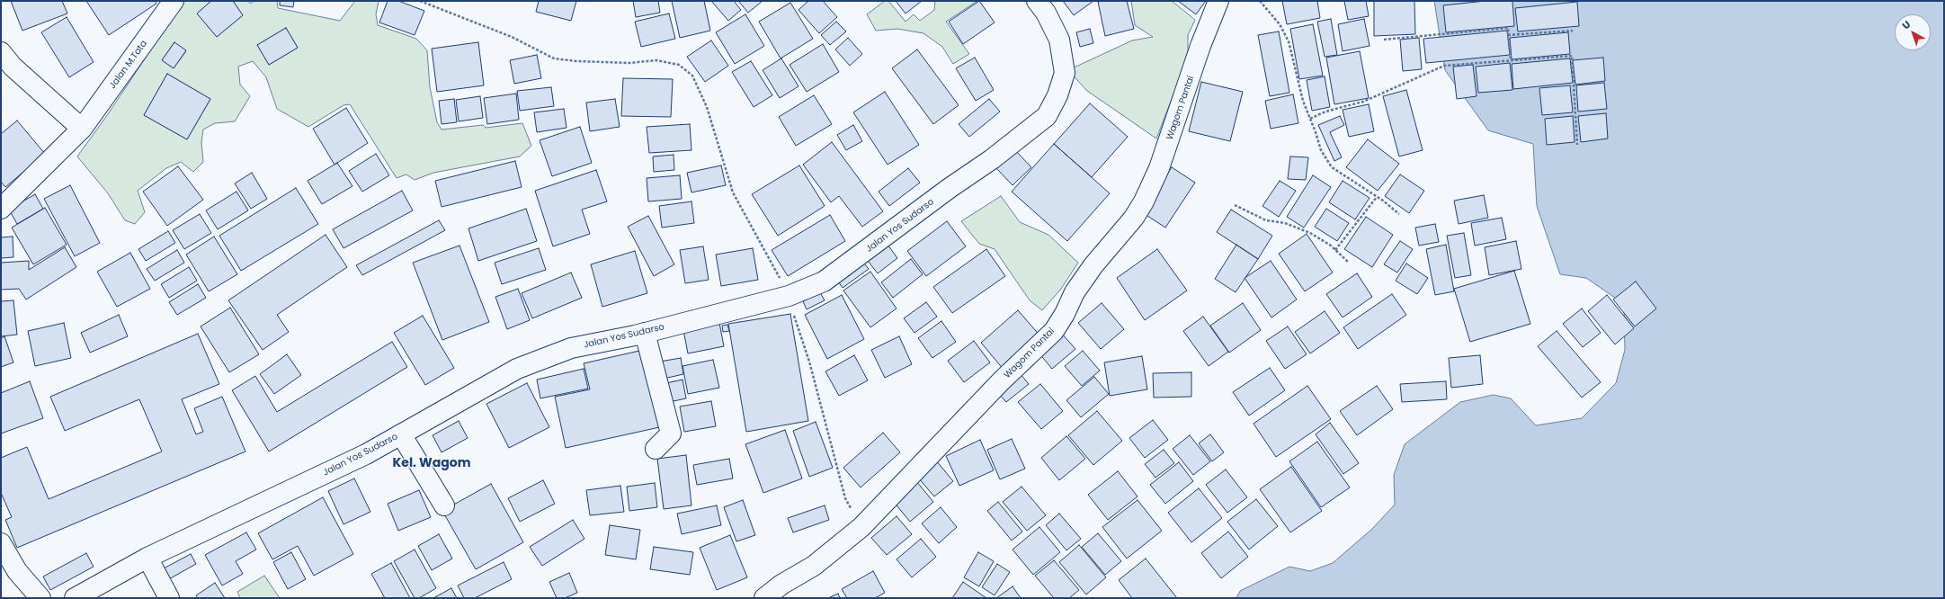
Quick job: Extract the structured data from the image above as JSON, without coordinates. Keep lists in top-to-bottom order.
{
  "streets": {
    "street": ["Jalan M.Tata", "Wagom Pantai", "Jalan Yos Sudarso"]
  },
  "districts": ["Kel. Wagom"],
  "north": "top left"
}
